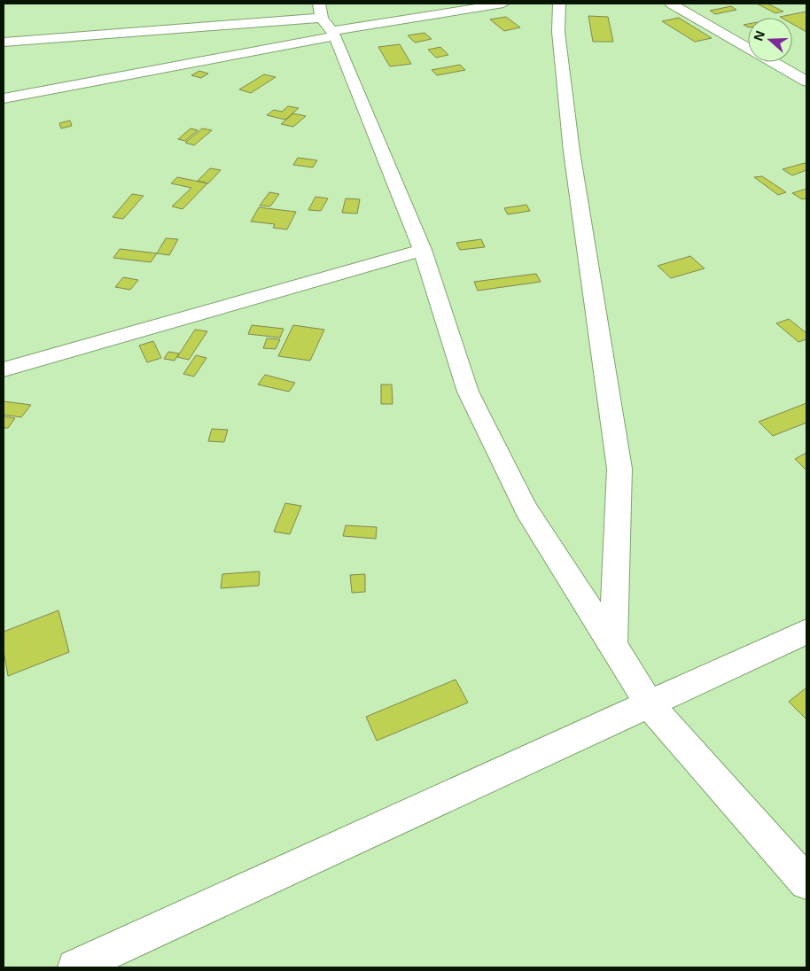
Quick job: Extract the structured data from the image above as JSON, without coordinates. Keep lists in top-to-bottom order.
{
  "north": "left"
}
